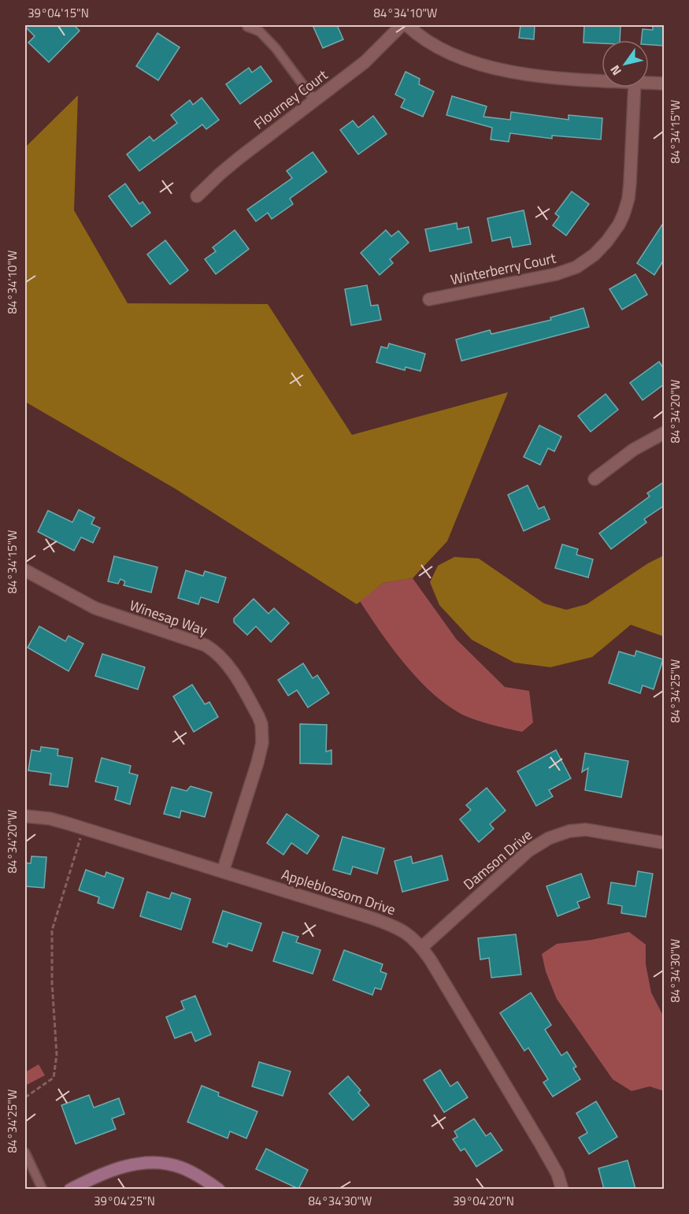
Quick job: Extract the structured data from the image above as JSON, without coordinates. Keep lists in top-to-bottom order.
{
  "streets": {
    "street": [
      "Flourney Court",
      "Winterberry Court",
      "Winesap Way",
      "Damson Drive",
      "Appleblossom Drive"
    ]
  },
  "crossings": [
    ["Winesap Way", "Appleblossom Drive"],
    ["Damson Drive", "Appleblossom Drive"]
  ],
  "north": "bottom left",
  "coordinates": [
    "39°04'15\"N",
    "84°34'10\"W",
    "84°34'15\"W",
    "84°34'20\"W",
    "84°34'25\"W",
    "84°34'30\"W",
    "39°04'25\"N",
    "39°04'20\"N"
  ]
}
